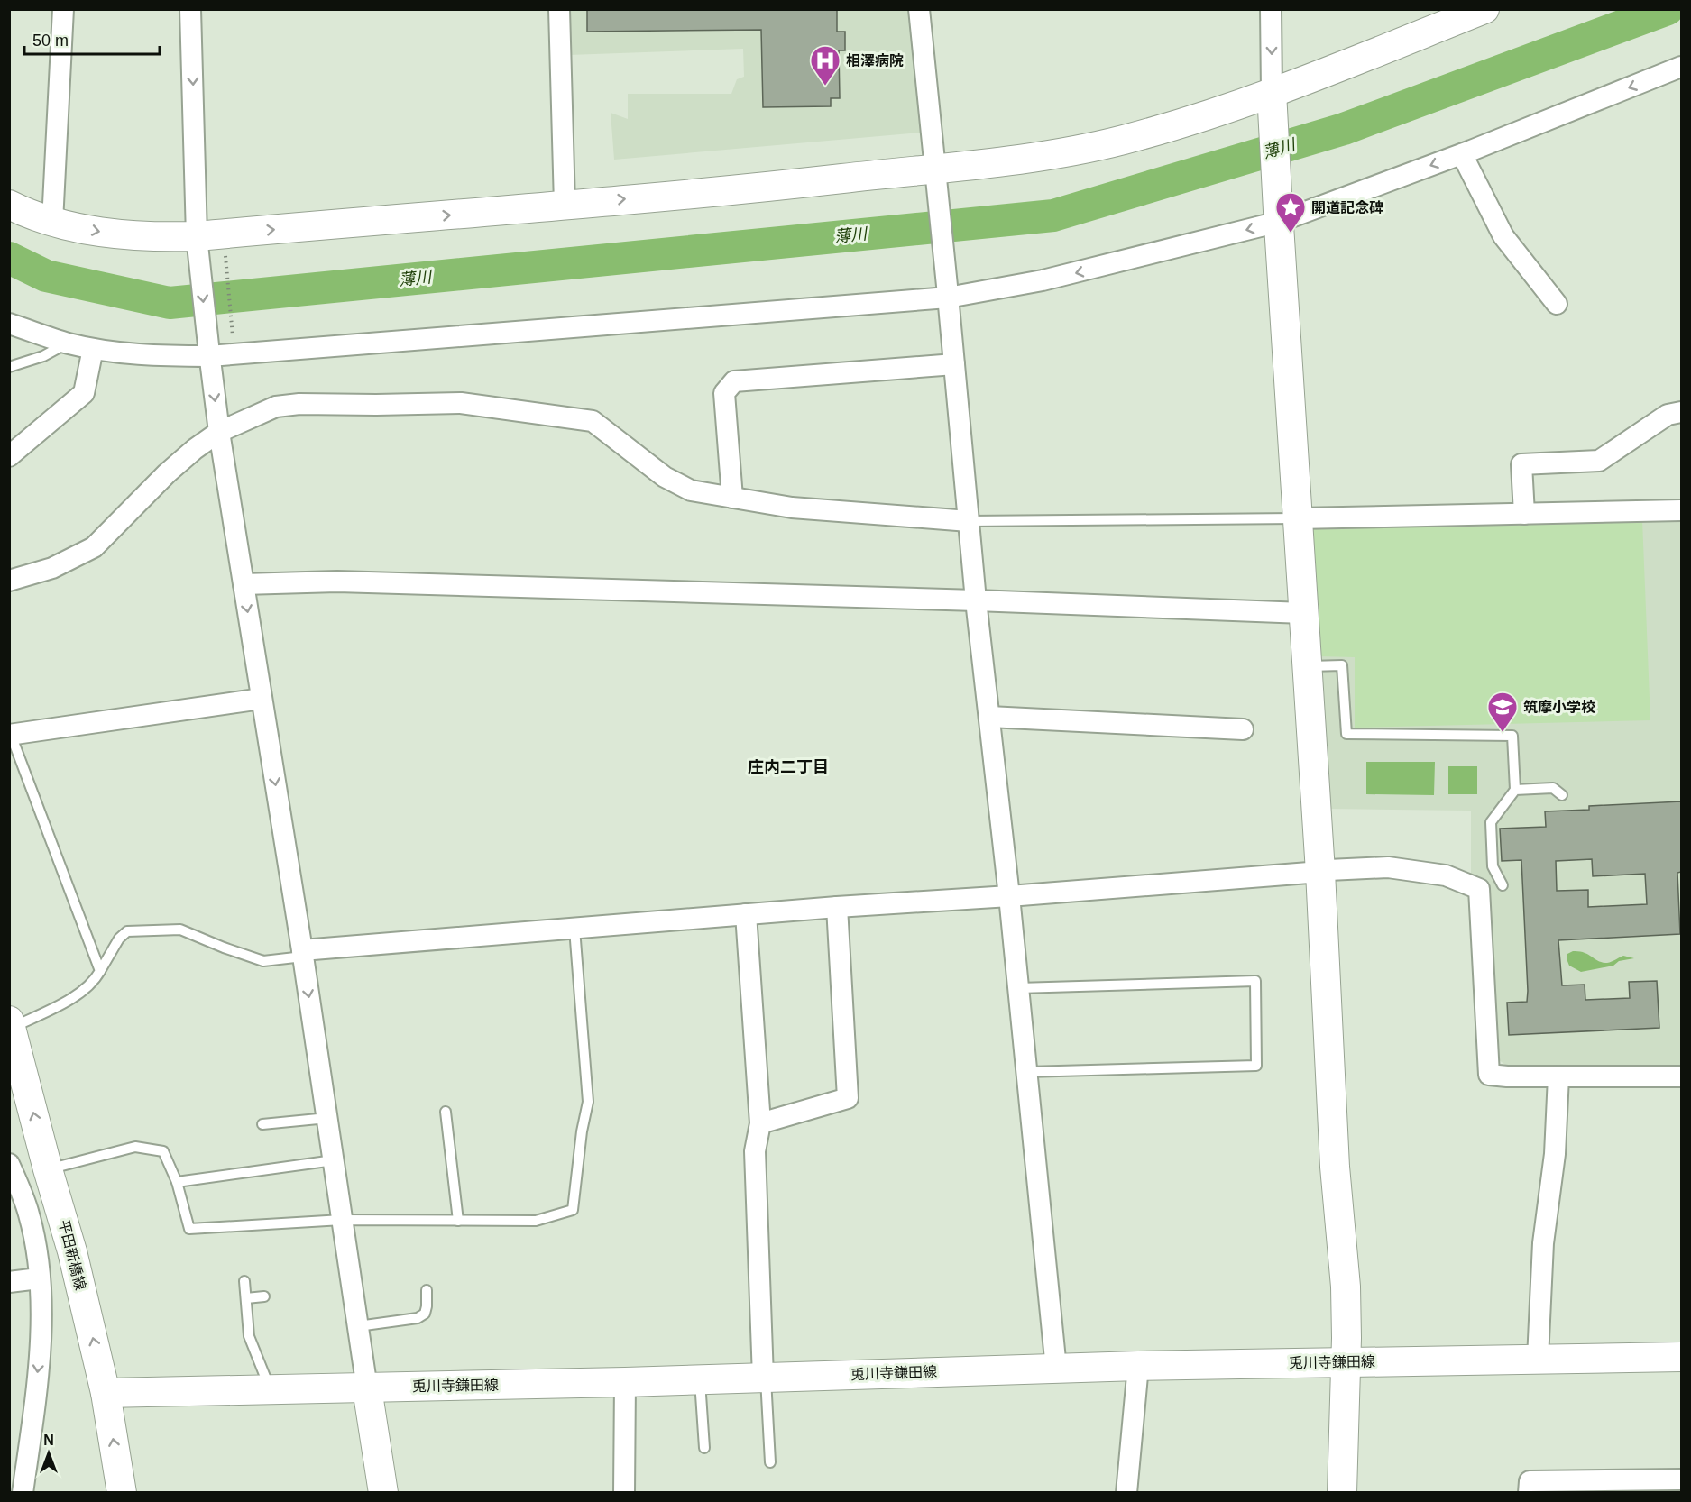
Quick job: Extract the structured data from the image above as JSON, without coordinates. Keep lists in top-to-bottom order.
{
  "streets": {
    "street": ["平田新橋線", "兎川寺鎌田線"]
  },
  "crossings": [
    ["平田新橋線", "兎川寺鎌田線"]
  ],
  "districts": ["庄内二丁目"],
  "water": ["薄川"],
  "places": {
    "hospital": ["相澤病院"],
    "place": ["開道記念碑"],
    "school or university": ["筑摩小学校"]
  },
  "scale_bar": "50 m",
  "north": "top"
}
